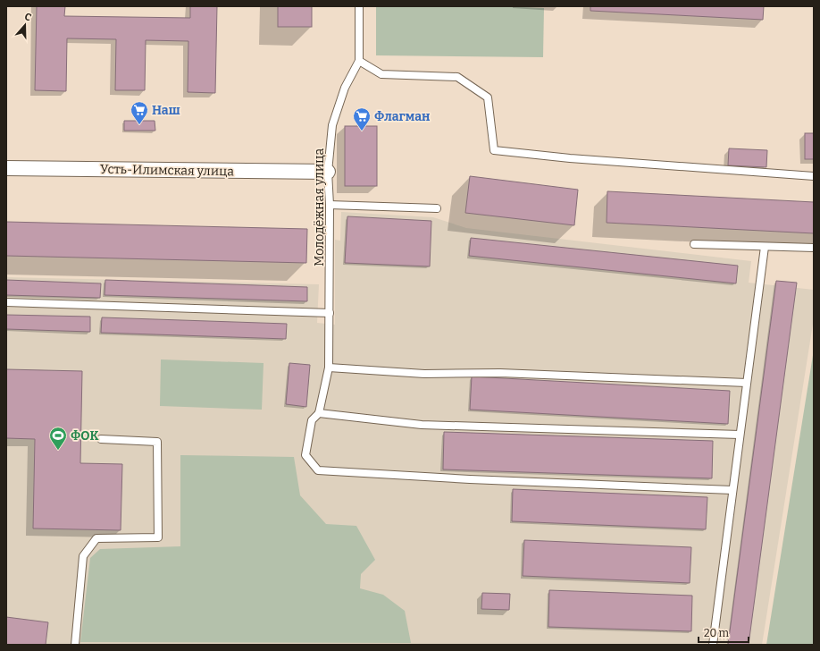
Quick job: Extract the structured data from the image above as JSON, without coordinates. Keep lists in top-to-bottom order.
{
  "streets": {
    "street": ["Усть-Илимская улица"],
    "lane": ["Молодёжная улица"]
  },
  "crossings": [
    ["Усть-Илимская улица", "Молодёжная улица"]
  ],
  "places": {
    "supermarket": ["Наш", "Флагман"],
    "sports": ["ФОК"]
  },
  "scale_bar": "20 m",
  "north": "top"
}
